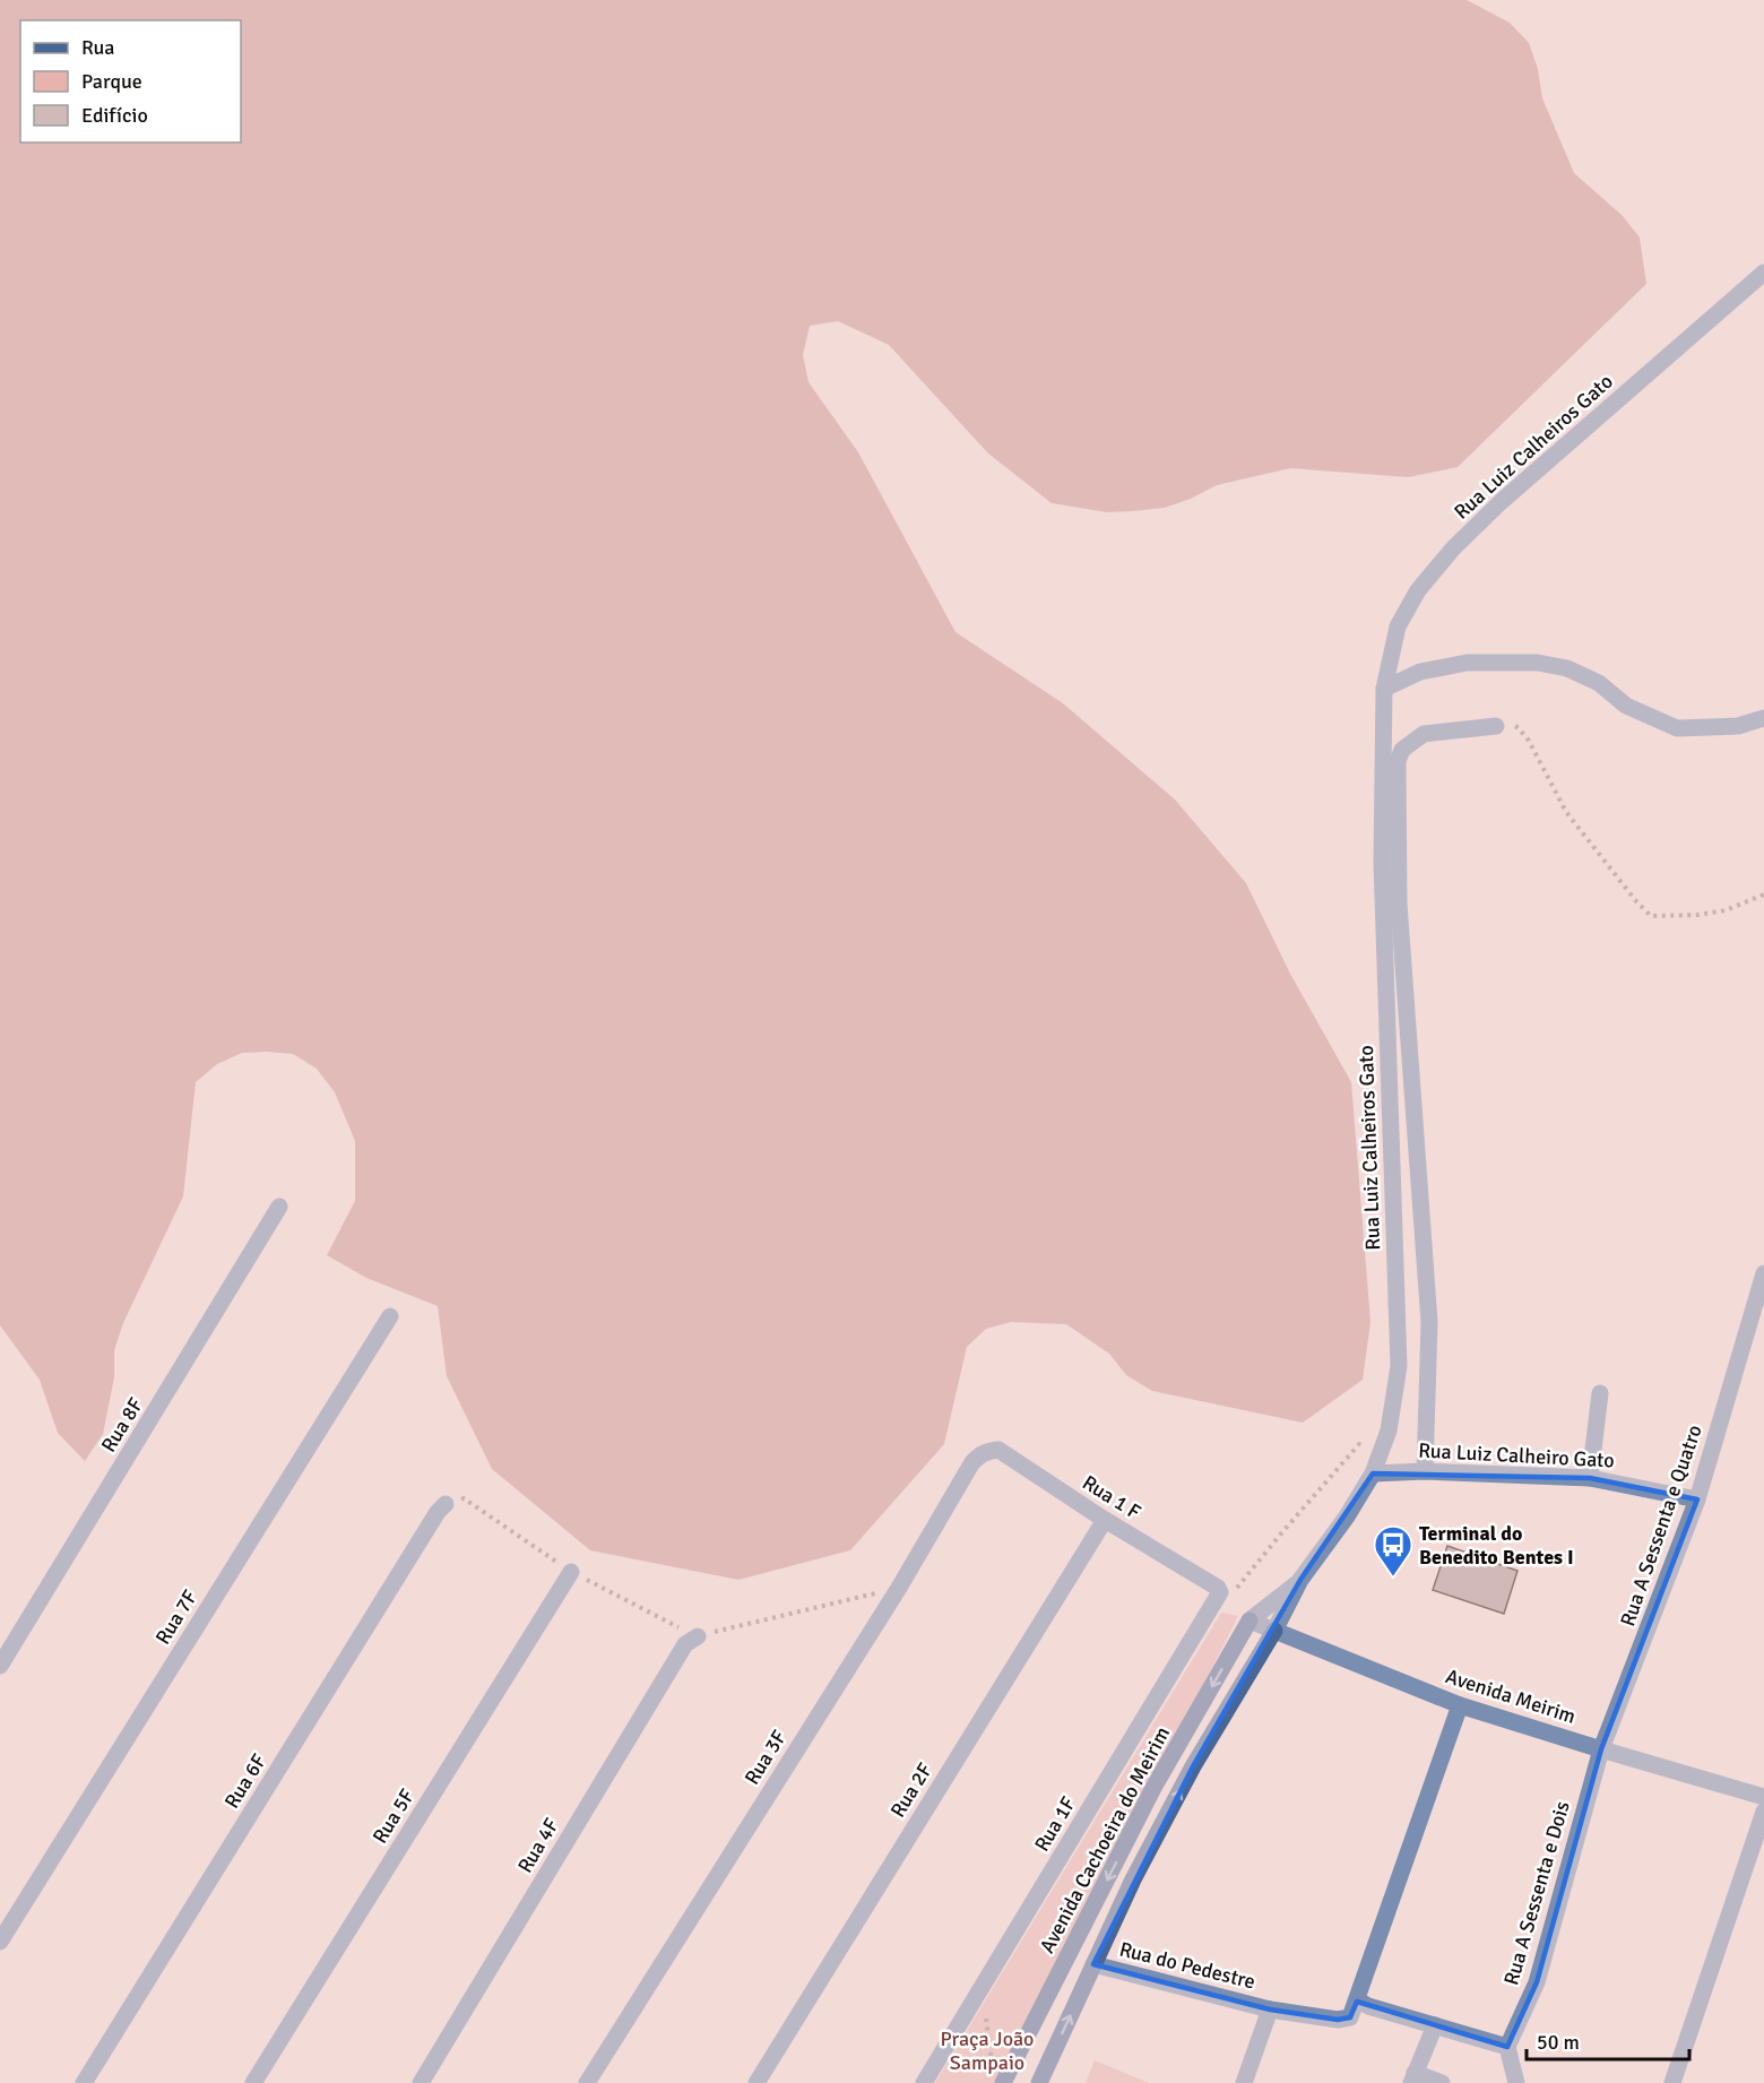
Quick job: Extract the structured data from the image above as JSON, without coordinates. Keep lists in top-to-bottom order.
{
  "streets": {
    "street": [
      "Rua Luiz Calheiros Gato",
      "Rua 8F",
      "Rua Luiz Calheiro Gato",
      "Rua 1 F",
      "Rua A Sessenta e Quatro",
      "Rua 7F",
      "Avenida Meirim",
      "Rua 3F",
      "Rua 6F",
      "Rua 2F",
      "Rua 5F",
      "Rua 1F",
      "Avenida Cachoeira do Meirim",
      "Rua 4F",
      "Rua A Sessenta e Dois",
      "Rua do Pedestre"
    ]
  },
  "crossings": [
    ["Rua Luiz Calheiros Gato", "Rua Luiz Calheiro Gato"],
    ["Rua Luiz Calheiros Gato", "Avenida Meirim"],
    ["Rua Luiz Calheiros Gato", "Avenida Cachoeira do Meirim"],
    ["Rua Luiz Calheiro Gato", "Rua A Sessenta e Quatro"],
    ["Rua 1 F", "Rua 3F"],
    ["Rua 1 F", "Rua 2F"],
    ["Rua 1 F", "Rua 1F"],
    ["Rua A Sessenta e Quatro", "Avenida Meirim"],
    ["Rua A Sessenta e Quatro", "Rua A Sessenta e Dois"],
    ["Avenida Meirim", "Avenida Cachoeira do Meirim"],
    ["Avenida Meirim", "Rua A Sessenta e Dois"]
  ],
  "parks": ["Praça João Sampaio"],
  "places": {
    "bus stop": ["Terminal do Benedito Bentes I"]
  },
  "legend": ["Rua", "Parque", "Edifício"],
  "scale_bar": "50 m"
}
